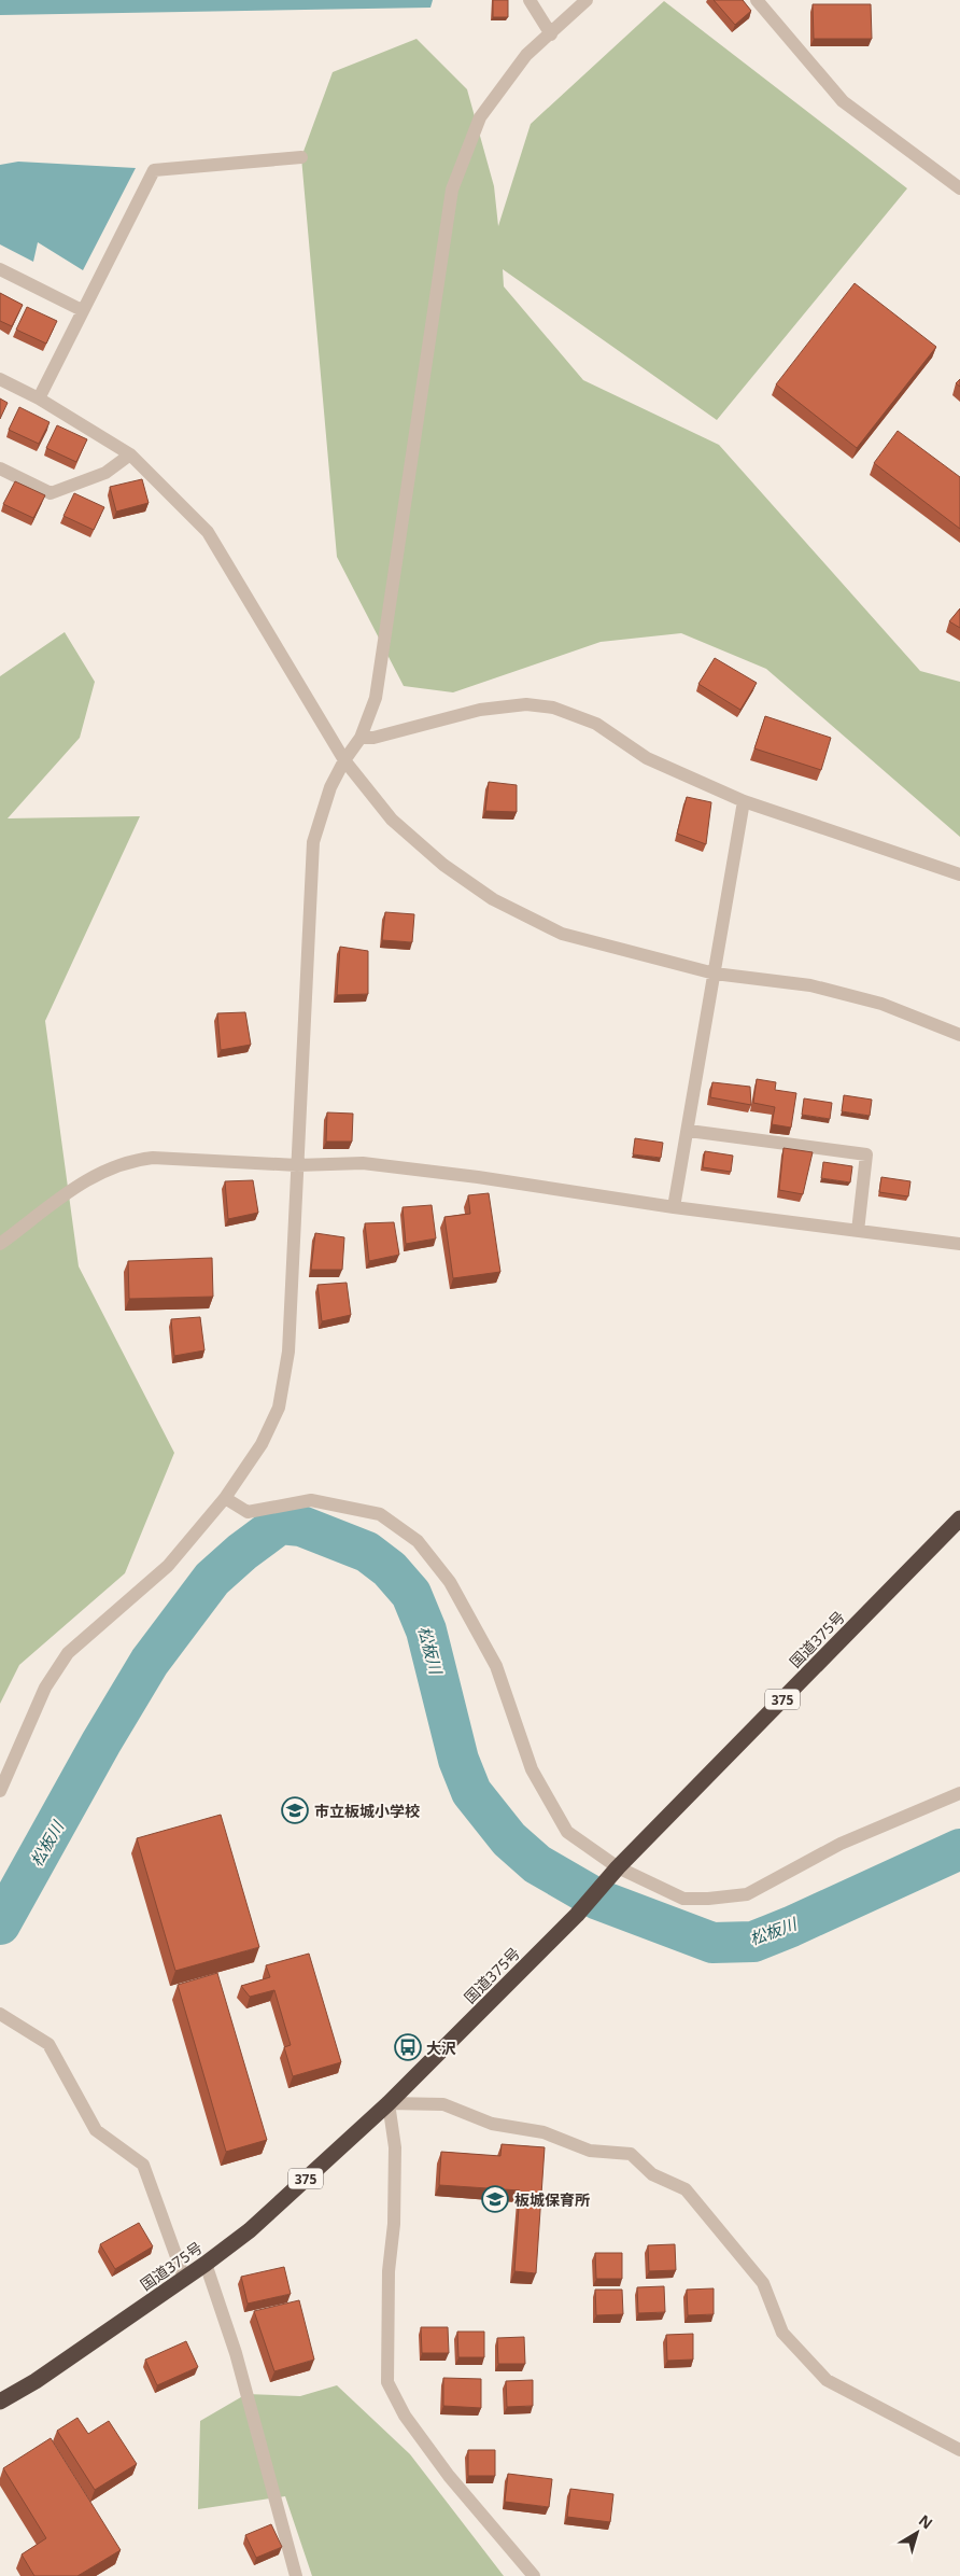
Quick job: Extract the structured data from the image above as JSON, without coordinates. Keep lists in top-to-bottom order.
{
  "streets": {
    "highway": ["国道375号", "375"]
  },
  "water": ["松板川"],
  "places": {
    "school or university": ["市立板城小学校", "板城保育所"],
    "bus stop": ["大沢"]
  },
  "north": "top right"
}
